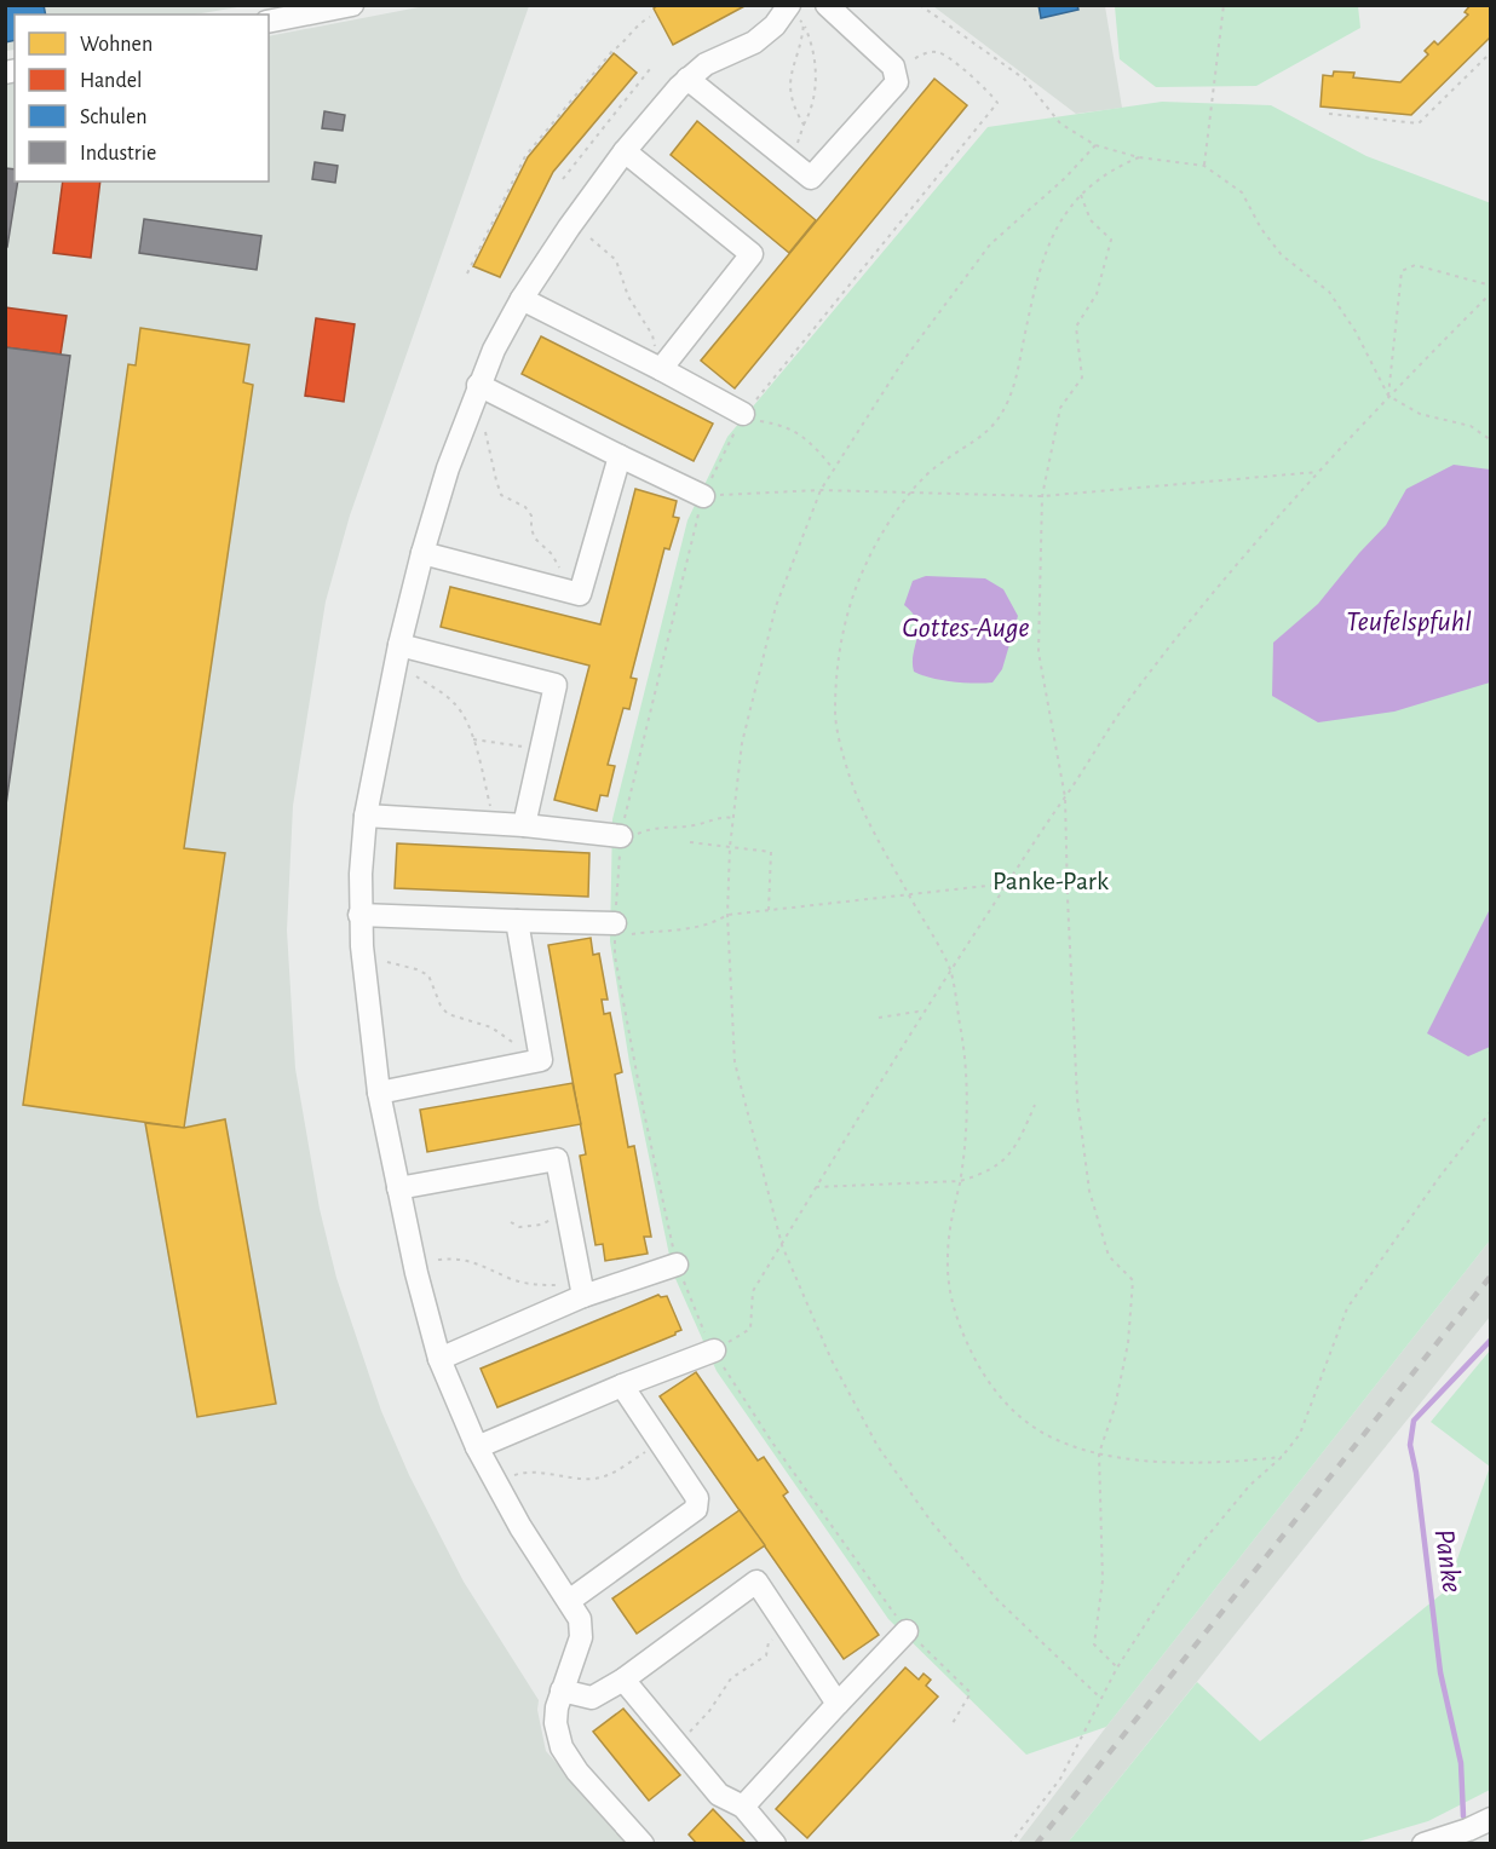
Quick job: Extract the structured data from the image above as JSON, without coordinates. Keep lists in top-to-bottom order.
{
  "water": ["Teufelspfuhl", "Gottes-Auge", "Panke"],
  "parks": ["Panke-Park"],
  "legend": [
    "Wohnen",
    "Handel",
    "Schulen",
    "Industrie"
  ]
}
